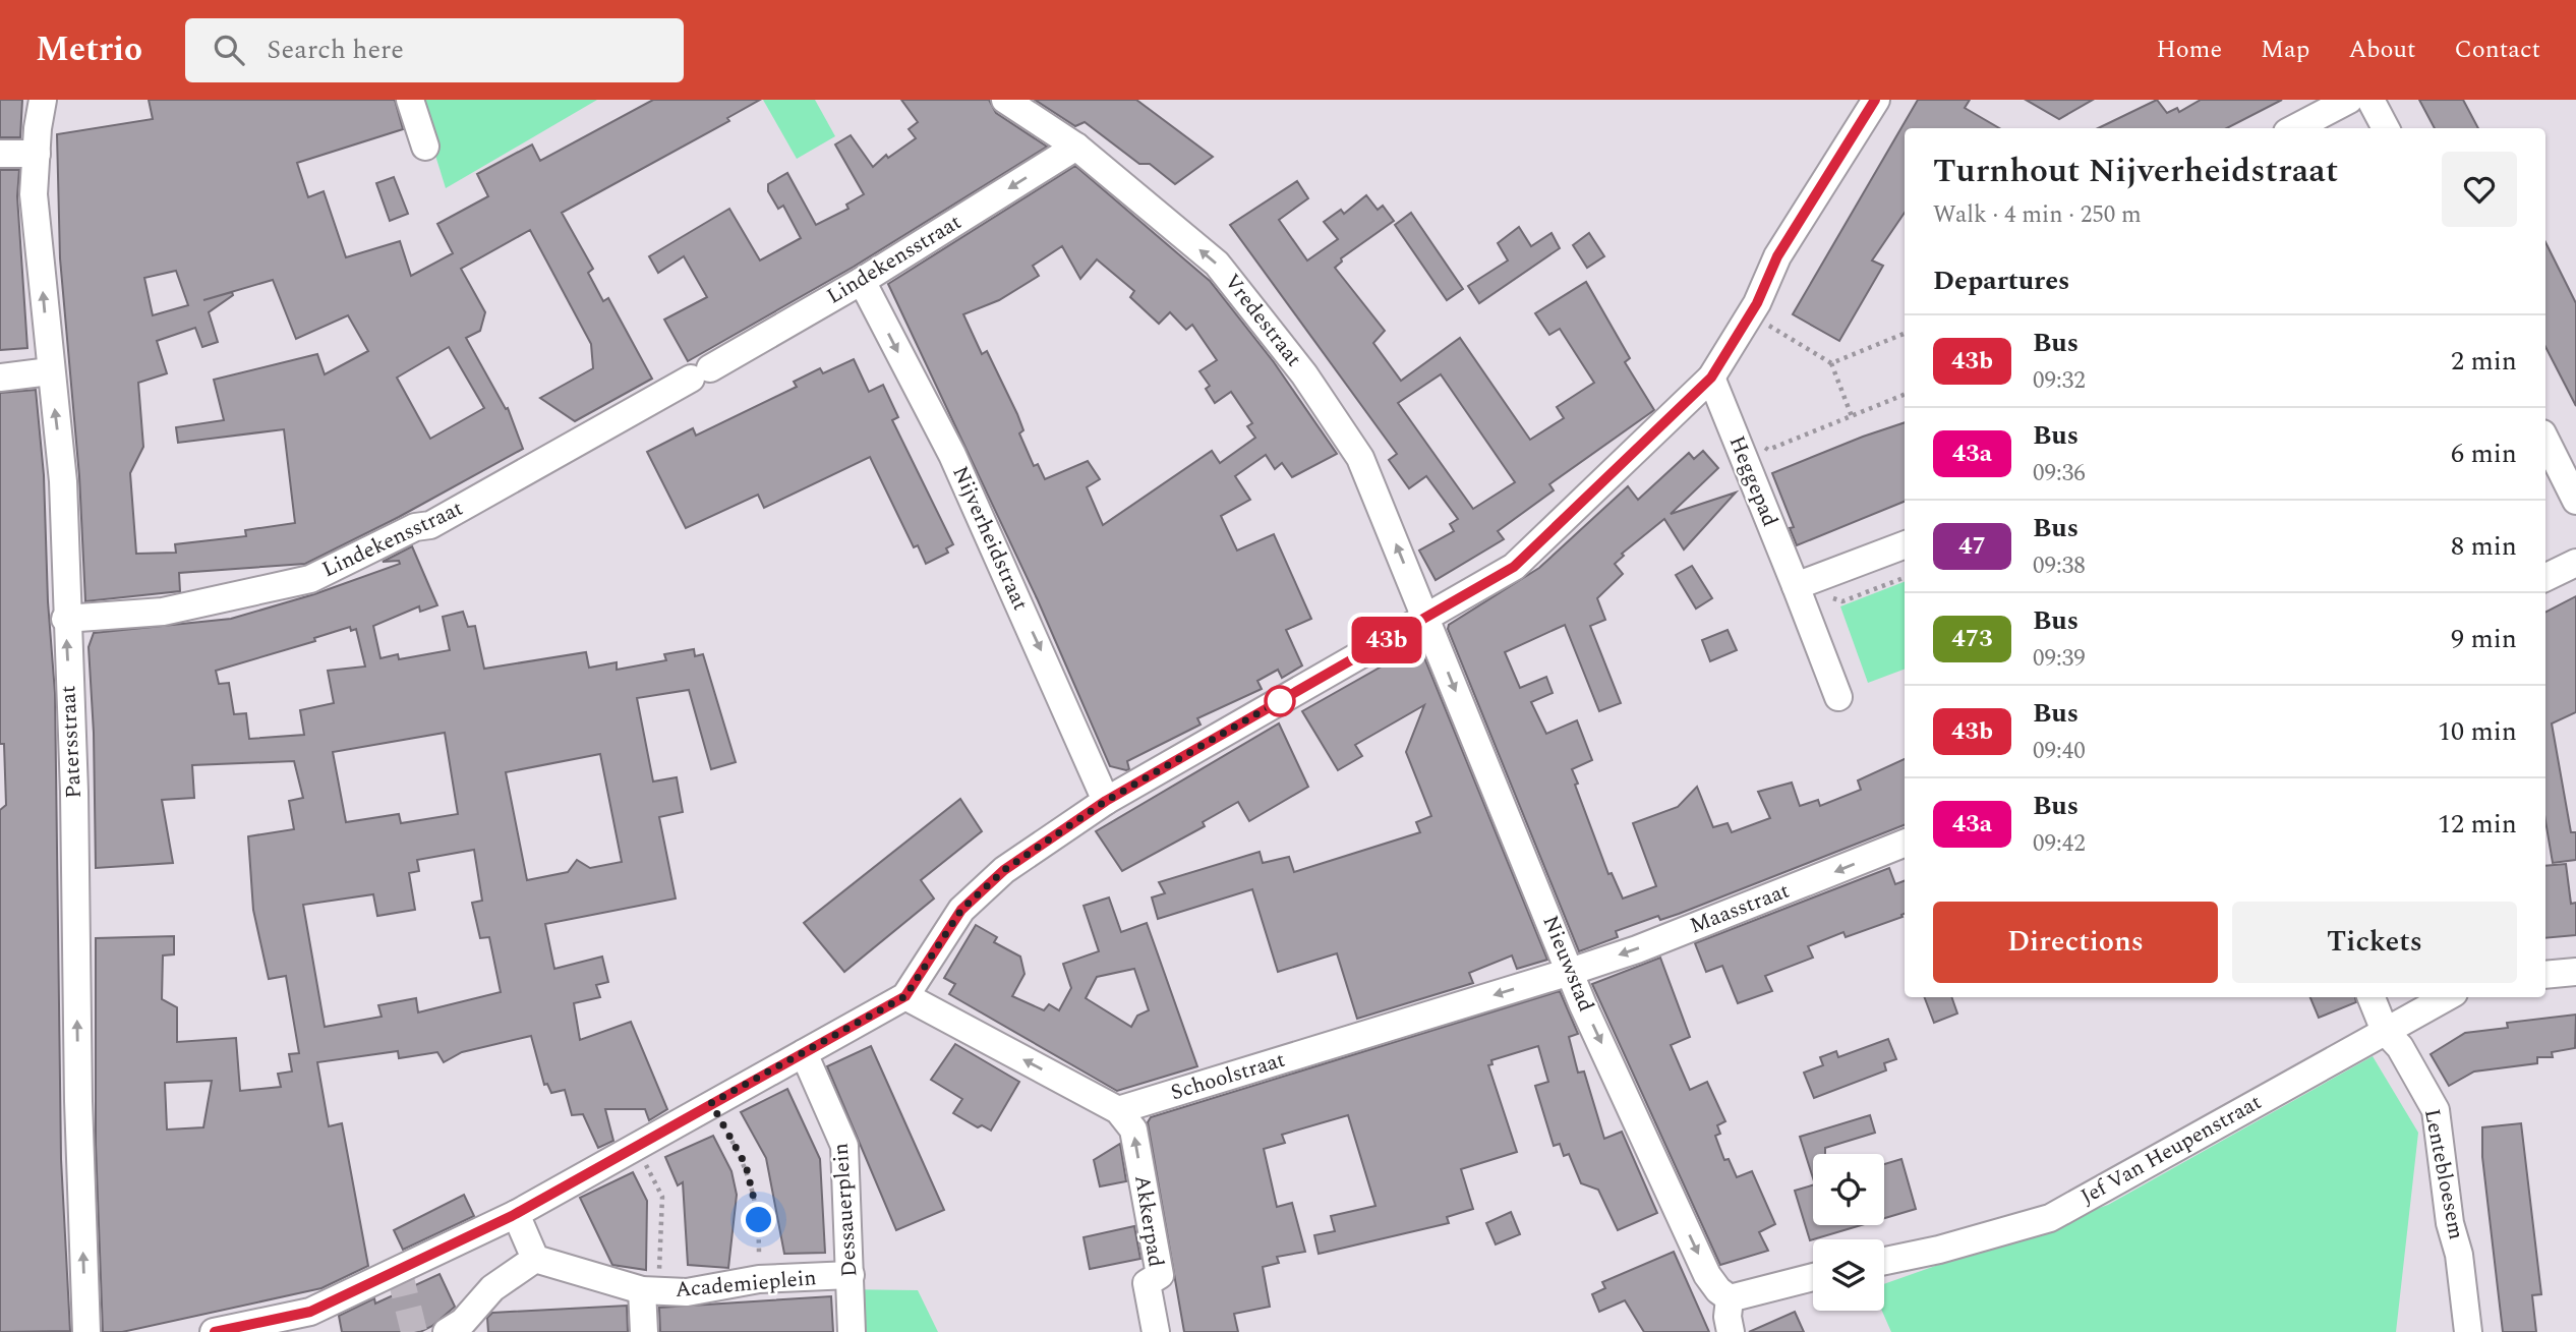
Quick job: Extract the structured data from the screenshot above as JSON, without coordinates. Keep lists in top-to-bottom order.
{
  "streets": {
    "street": [
      "Lindekensstraat",
      "Vredestraat",
      "Heggepad",
      "Nijverheidstraat",
      "Patersstraat",
      "Maasstraat",
      "Nieuwstad",
      "Schoolstraat",
      "Jef Van Heupenstraat",
      "Lentebloesem",
      "Dessauerplein",
      "Akkerpad",
      "Academieplein"
    ]
  },
  "crossings": [
    ["Lindekensstraat", "Vredestraat"],
    ["Lindekensstraat", "Nijverheidstraat"],
    ["Lindekensstraat", "Patersstraat"],
    ["Vredestraat", "Nieuwstad"],
    ["Maasstraat", "Nieuwstad"],
    ["Maasstraat", "Schoolstraat"],
    ["Nieuwstad", "Schoolstraat"],
    ["Schoolstraat", "Akkerpad"],
    ["Jef Van Heupenstraat", "Lentebloesem"],
    ["Dessauerplein", "Academieplein"]
  ],
  "one_way": [
    "Vredestraat",
    "Nijverheidstraat",
    "Patersstraat",
    "Maasstraat",
    "Nieuwstad",
    "Schoolstraat",
    "Akkerpad"
  ],
  "lines": ["bus line 43b"],
  "page": {
    "header": "Metrio",
    "search": "Search here",
    "nav": [
      "Home",
      "Map",
      "About",
      "Contact"
    ],
    "on_map": "43b",
    "heading": [
      ["Turnhout Nijverheidstraat", "Walk · 4 min · 250 m"],
      "Departures"
    ],
    "list": [
      {
        "mark": "43b",
        "name": "Bus",
        "note": "09:32",
        "value": "2 min"
      },
      {
        "mark": "43a",
        "name": "Bus",
        "note": "09:36",
        "value": "6 min"
      },
      {
        "mark": "47",
        "name": "Bus",
        "note": "09:38",
        "value": "8 min"
      },
      {
        "mark": "473",
        "name": "Bus",
        "note": "09:39",
        "value": "9 min"
      },
      {
        "mark": "43b",
        "name": "Bus",
        "note": "09:40",
        "value": "10 min"
      },
      {
        "mark": "43a",
        "name": "Bus",
        "note": "09:42",
        "value": "12 min"
      }
    ],
    "buttons": ["Directions", "Tickets"]
  }
}
